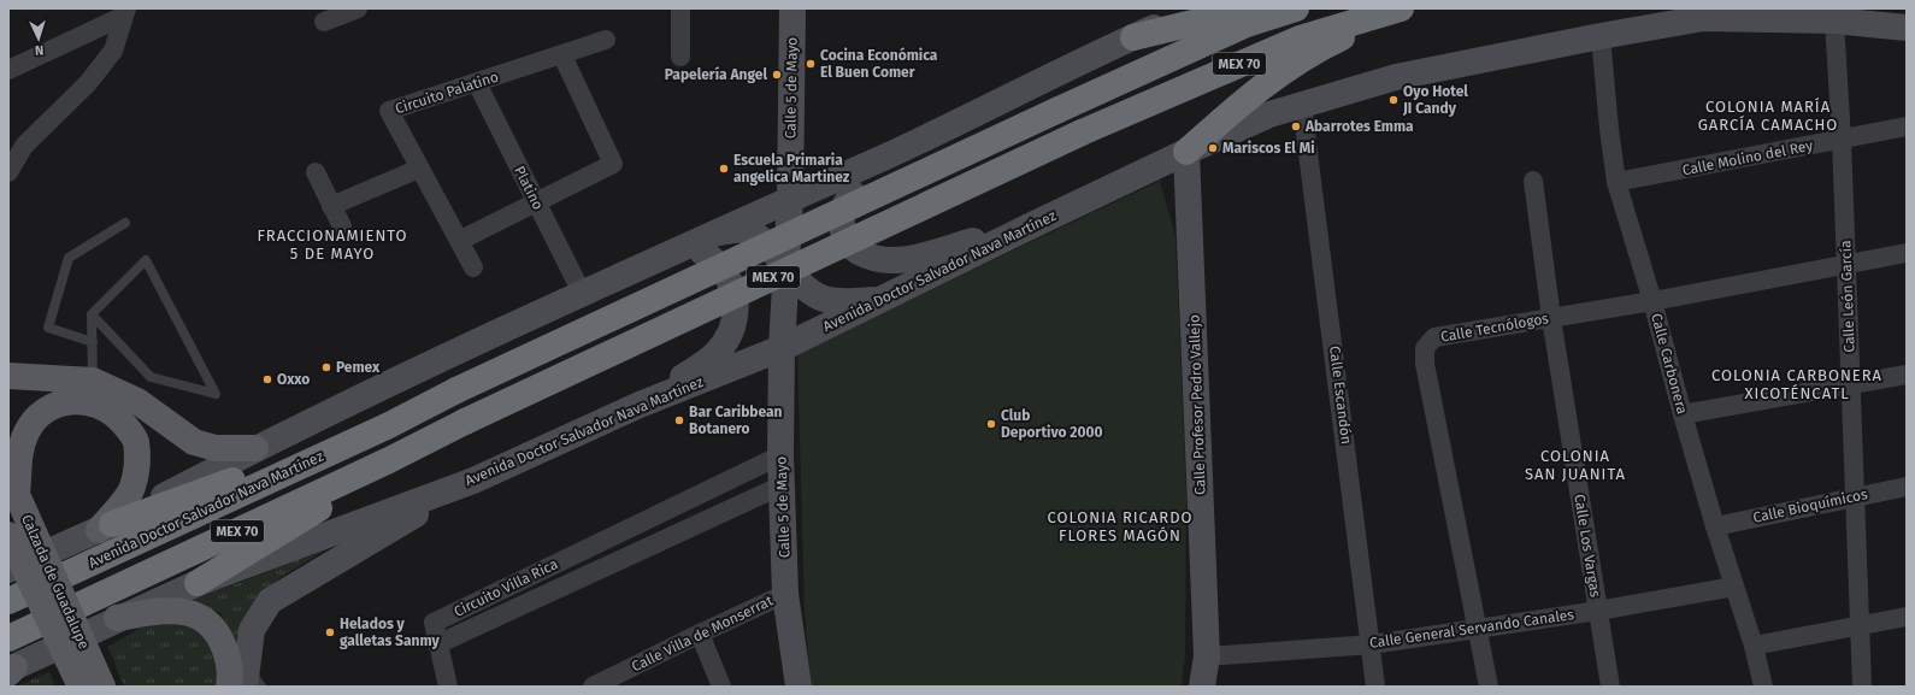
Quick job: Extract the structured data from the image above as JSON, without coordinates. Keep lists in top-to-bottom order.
{
  "streets": {
    "highway": ["MEX 70", "Avenida Doctor Salvador Nava Martínez"],
    "main road": ["Calle 5 de Mayo", "Calle Profesor Pedro Vallejo", "Calzada de Guadalupe"],
    "street": [
      "Circuito Palatino",
      "Calle Molino del Rey",
      "Platino",
      "Calle León García",
      "Calle Tecnólogos",
      "Calle Carbonera",
      "Calle Escandón",
      "Calle Bioquímicos",
      "Calle Los Vargas",
      "Circuito Villa Rica",
      "Calle General Servando Canales",
      "Calle Villa de Monserrat"
    ]
  },
  "crossings": [
    ["Calle 5 de Mayo", "Avenida Doctor Salvador Nava Martínez"],
    ["Calle 5 de Mayo", "Circuito Villa Rica"],
    ["Calle 5 de Mayo", "Calle Villa de Monserrat"],
    ["Circuito Palatino", "Platino"],
    ["Calle Molino del Rey", "Calle León García"],
    ["Calle Molino del Rey", "Calle Carbonera"],
    ["Platino", "Avenida Doctor Salvador Nava Martínez"],
    ["Avenida Doctor Salvador Nava Martínez", "Calle León García"],
    ["Avenida Doctor Salvador Nava Martínez", "Calle Carbonera"],
    ["Avenida Doctor Salvador Nava Martínez", "Calle Escandón"],
    ["Avenida Doctor Salvador Nava Martínez", "Calle Profesor Pedro Vallejo"],
    ["Calle León García", "Calle Tecnólogos"],
    ["Calle León García", "Calle Bioquímicos"],
    ["Calle Tecnólogos", "Calle Carbonera"],
    ["Calle Tecnólogos", "Calle Los Vargas"],
    ["Calle Tecnólogos", "Calle General Servando Canales"],
    ["Calle Carbonera", "Calle Bioquímicos"],
    ["Calle Carbonera", "Calle General Servando Canales"],
    ["Calle Escandón", "Calle General Servando Canales"],
    ["Calle Profesor Pedro Vallejo", "Calle General Servando Canales"],
    ["Calle Los Vargas", "Calle General Servando Canales"]
  ],
  "districts": [
    "COLONIA MARÍA GARCÍA CAMACHO",
    "FRACCIONAMIENTO 5 DE MAYO",
    "COLONIA CARBONERA XICOTÉNCATL",
    "COLONIA SAN JUANITA",
    "COLONIA RICARDO FLORES MAGÓN"
  ],
  "places": [
    "Cocina Económica El Buen Comer",
    "Papelería Angel",
    "Oyo Hotel JI Candy",
    "Abarrotes Emma",
    "Mariscos El Mi",
    "Escuela Primaria angelica Martinez",
    "Pemex",
    "Oxxo",
    "Bar Caribbean Botanero",
    "Club Deportivo 2000",
    "Helados y galletas Sanmy"
  ],
  "north": "bottom"
}
